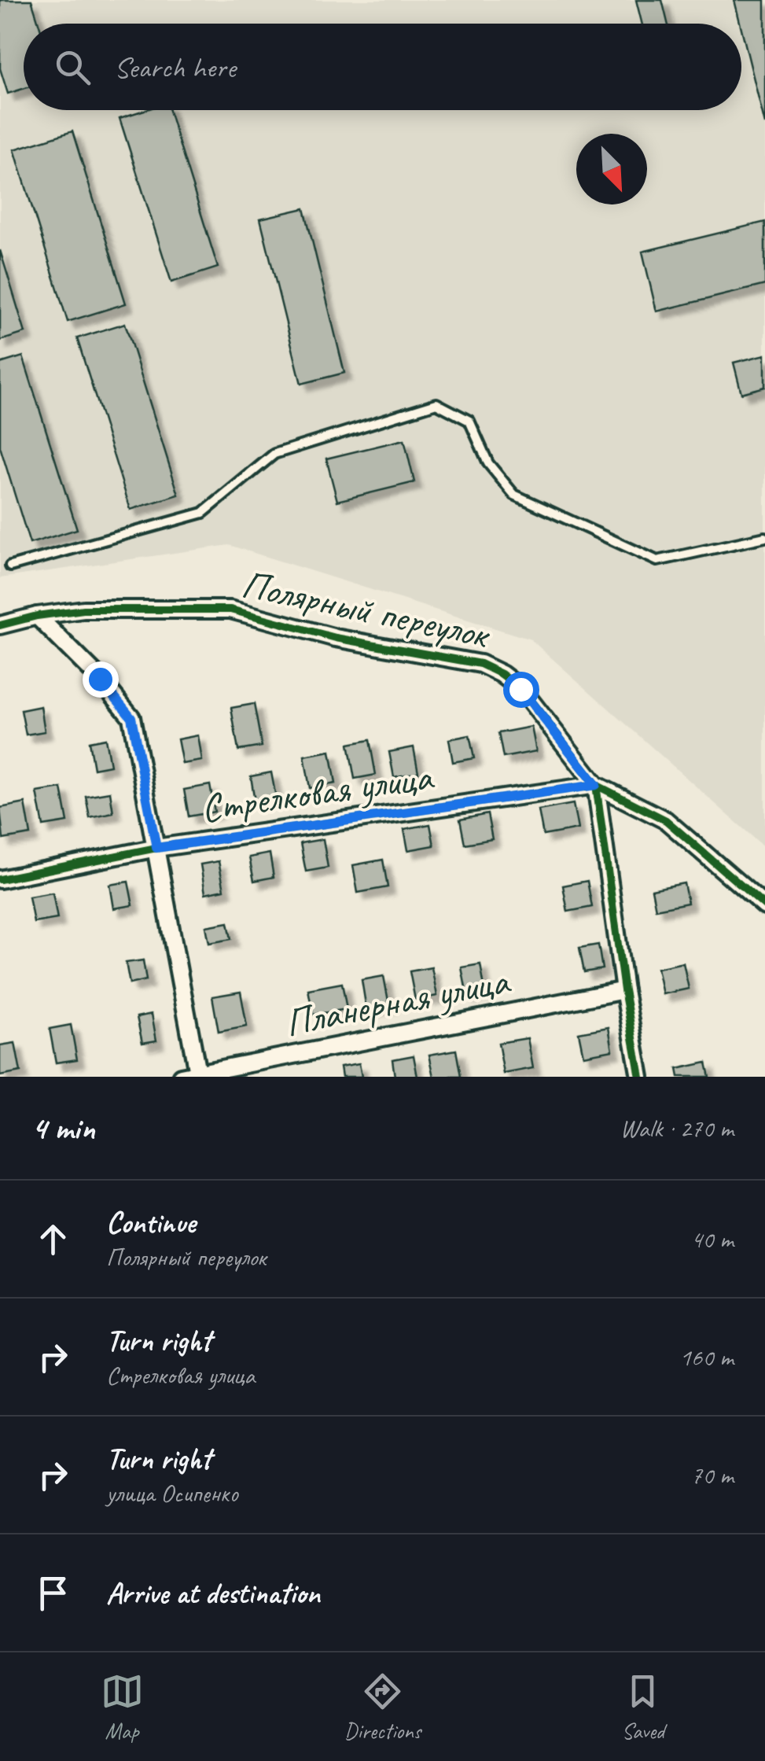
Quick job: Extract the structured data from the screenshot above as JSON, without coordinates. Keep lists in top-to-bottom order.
{
  "streets": {
    "street": ["Полярный переулок", "Стрелковая улица", "Планерная улица"]
  },
  "crossings": [
    ["Полярный переулок", "Стрелковая улица"]
  ],
  "north": "bottom right",
  "page": {
    "search": "Search here",
    "heading": ["4 min", "Walk · 270 m"],
    "list": [
      ["Continue", "Полярный переулок", "40 m"],
      ["Turn right", "Стрелковая улица", "160 m"],
      ["Turn right", "улица Осипенко", "70 m"],
      "Arrive at destination"
    ],
    "nav": ["Map", "Directions", "Saved"]
  }
}
